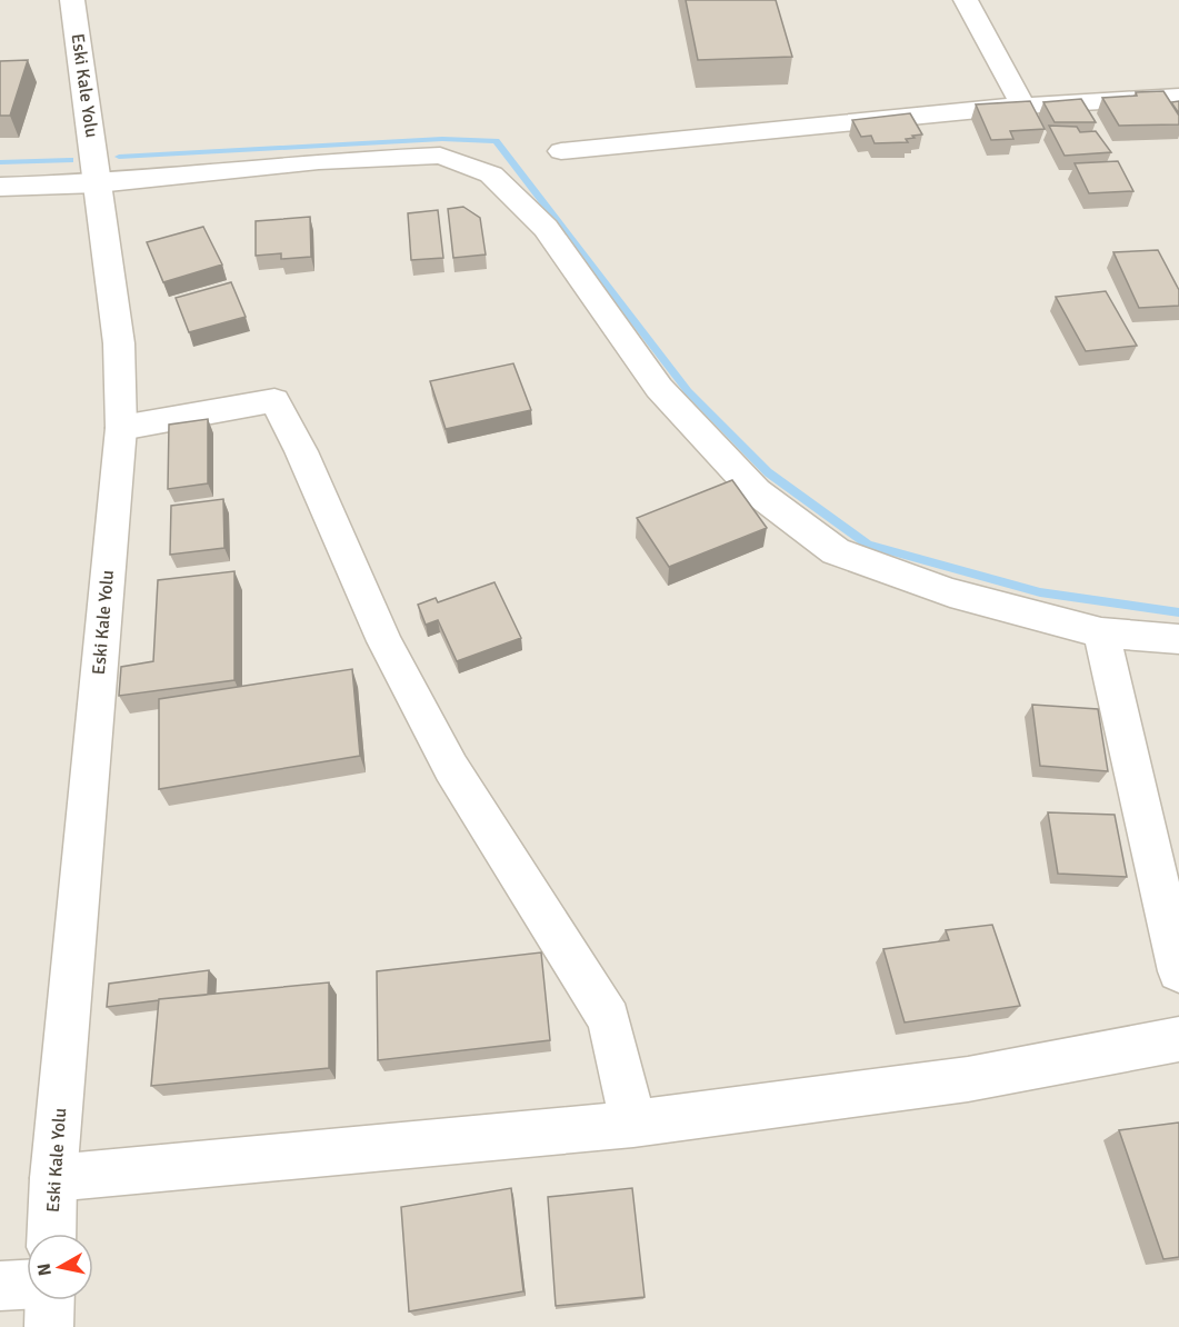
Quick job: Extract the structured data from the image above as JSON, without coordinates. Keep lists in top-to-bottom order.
{
  "streets": {
    "street": ["Eski Kale Yolu"]
  },
  "north": "left"
}
